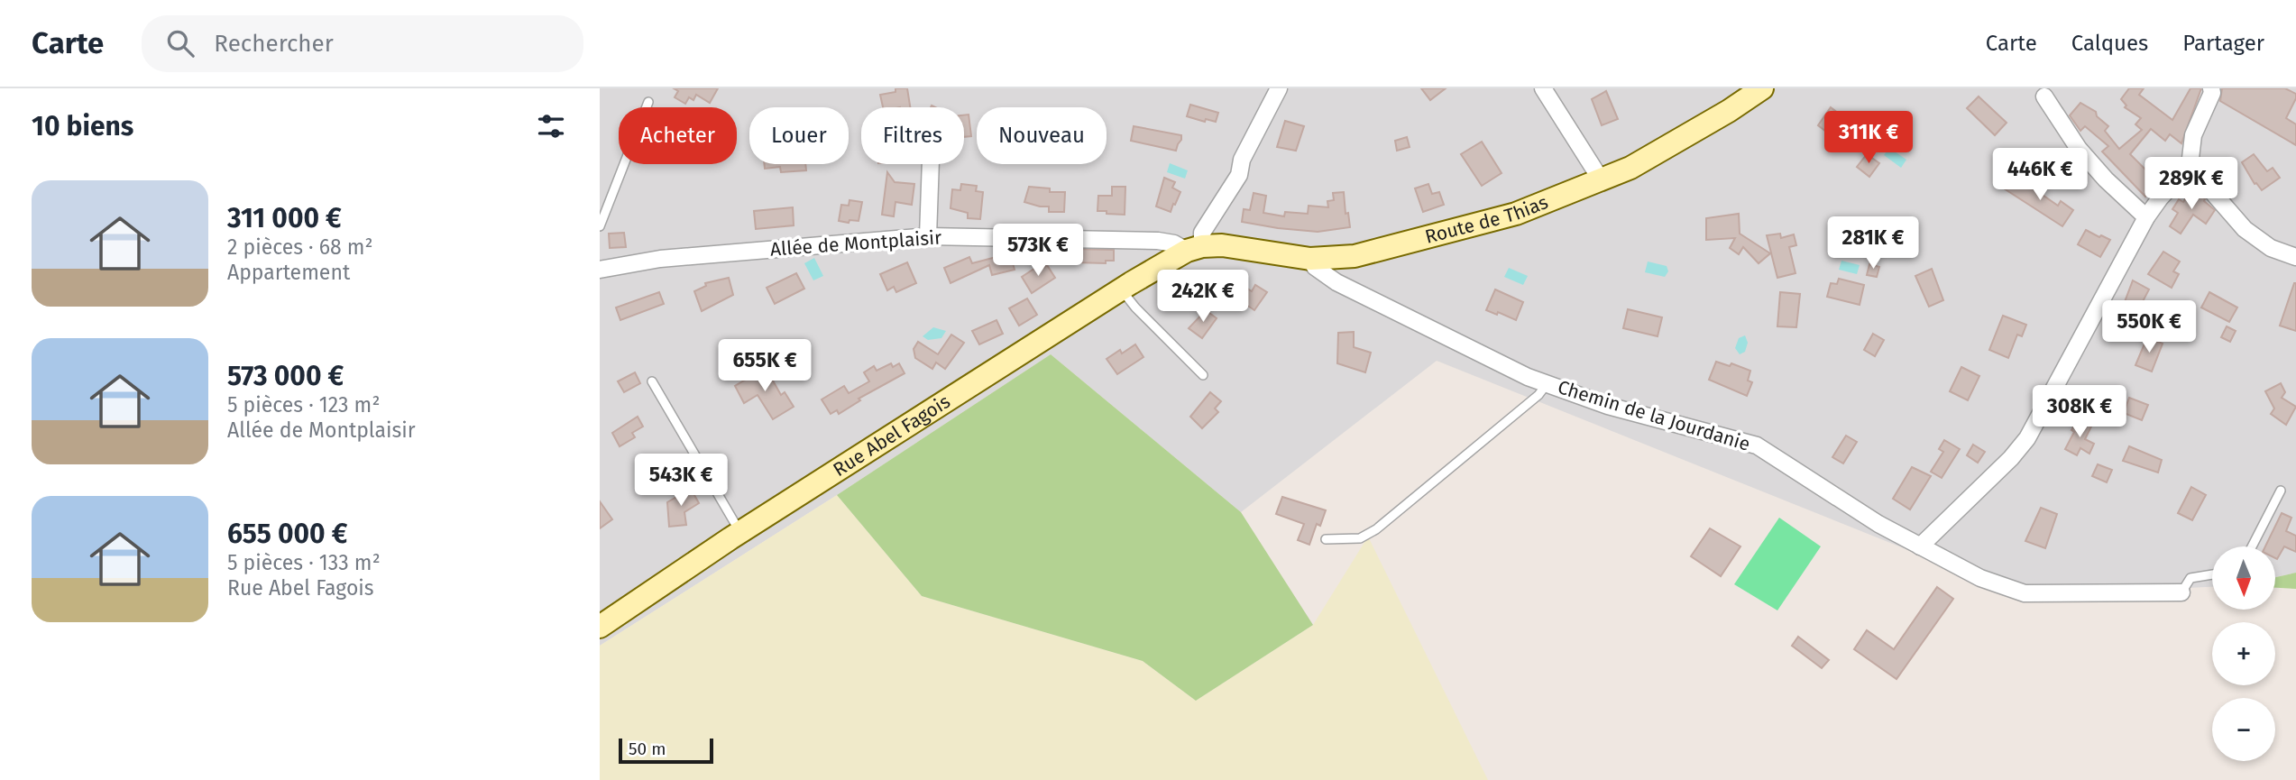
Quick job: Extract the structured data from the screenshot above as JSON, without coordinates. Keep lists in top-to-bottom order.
{
  "streets": {
    "street": [
      "Route de Thias",
      "Allée de Montplaisir",
      "Chemin de la Jourdanie",
      "Rue Abel Fagois"
    ]
  },
  "crossings": [
    ["Route de Thias", "Allée de Montplaisir"],
    ["Route de Thias", "Chemin de la Jourdanie"],
    ["Route de Thias", "Rue Abel Fagois"],
    ["Allée de Montplaisir", "Rue Abel Fagois"]
  ],
  "scale_bar": "50 m",
  "north": "bottom",
  "page": {
    "header": "Carte",
    "search": "Rechercher",
    "nav": ["Carte", "Calques", "Partager"],
    "heading": "10 biens",
    "chip": [
      "Acheter",
      "Louer",
      "Filtres",
      "Nouveau"
    ],
    "price": [
      "311K €",
      "446K €",
      "289K €",
      "281K €",
      "573K €",
      "242K €",
      "550K €",
      "655K €",
      "308K €",
      "543K €"
    ],
    "list": [
      {
        "name": "311 000 €",
        "note": "2 pièces · 68 m² · Appartement"
      },
      {
        "name": "573 000 €",
        "note": "5 pièces · 123 m² · Allée de Montplaisir"
      },
      {
        "name": "655 000 €",
        "note": "5 pièces · 133 m² · Rue Abel Fagois"
      }
    ],
    "map_buttons": ["+", "−"],
    "scale": "50 m"
  }
}
